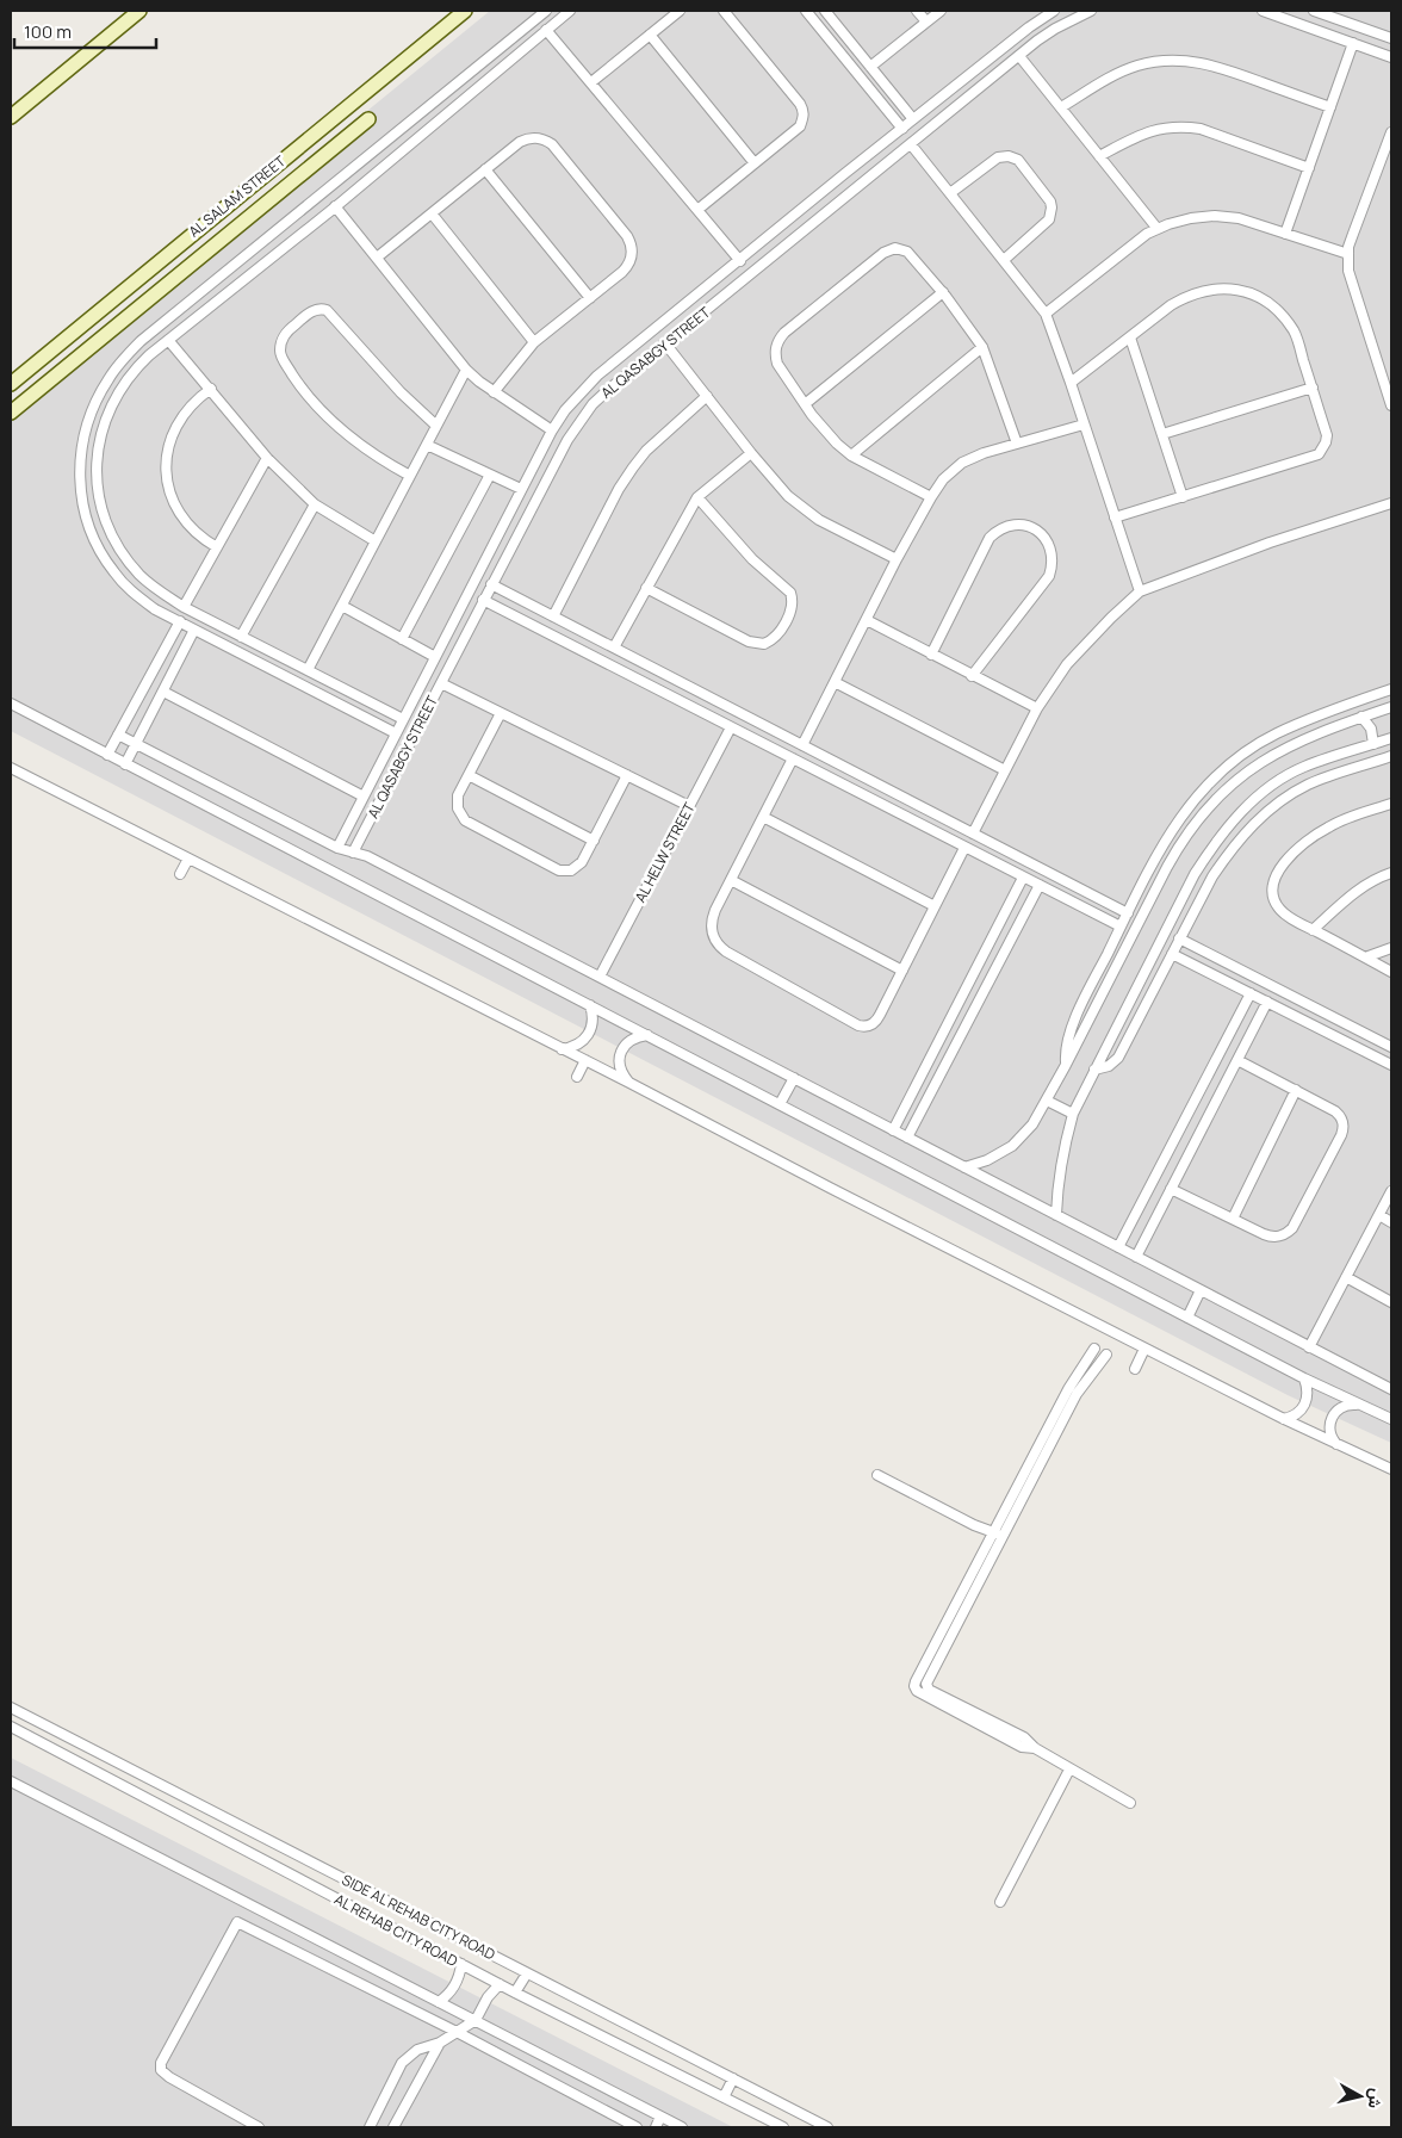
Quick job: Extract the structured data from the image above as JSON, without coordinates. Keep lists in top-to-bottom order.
{
  "streets": {
    "main road": ["AL SALAM STREET"],
    "street": [
      "AL QASABGY STREET",
      "AL HELW STREET",
      "SIDE AL REHAB CITY ROAD",
      "AL REHAB CITY ROAD"
    ]
  },
  "scale_bar": "100 m",
  "north": "right"
}
